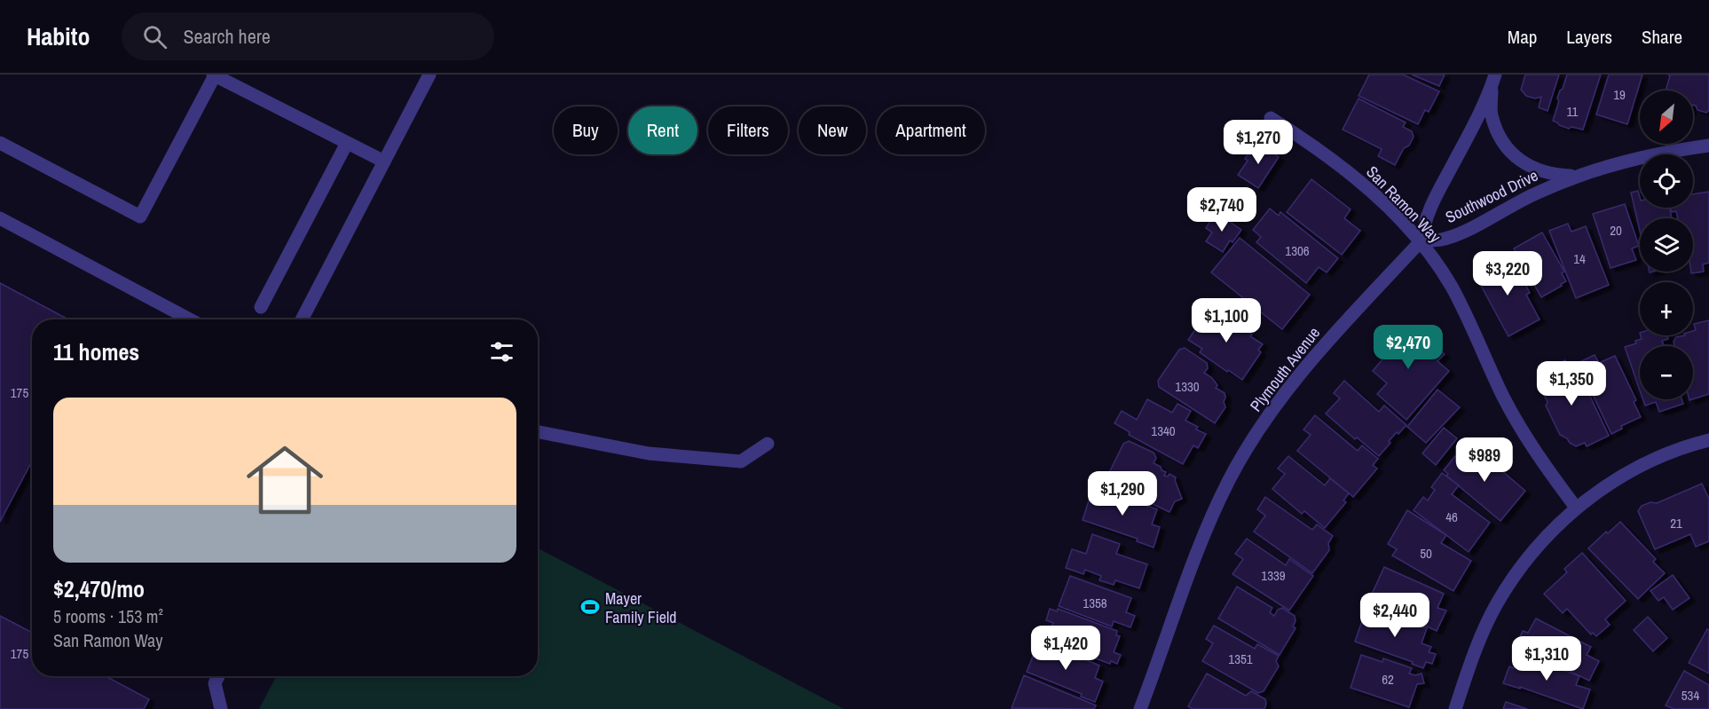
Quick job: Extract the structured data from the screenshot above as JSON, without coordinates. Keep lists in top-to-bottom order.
{
  "streets": {
    "street": ["Southwood Drive", "San Ramon Way", "Plymouth Avenue"]
  },
  "crossings": [
    ["Southwood Drive", "San Ramon Way"],
    ["Southwood Drive", "Plymouth Avenue"],
    ["San Ramon Way", "Plymouth Avenue"]
  ],
  "places": {
    "sports": ["Mayer Family Field"]
  },
  "house_numbers": [
    "19",
    "11",
    "20",
    "1306",
    "14",
    "1330",
    "175",
    "1340",
    "46",
    "21",
    "50",
    "1339",
    "1358",
    "175",
    "1351",
    "62",
    "534"
  ],
  "north": "bottom left",
  "page": {
    "header": "Habito",
    "search": "Search here",
    "nav": ["Map", "Layers", "Share"],
    "map_buttons": ["+", "−"],
    "chip": [
      "Buy",
      "Rent",
      "Filters",
      "New",
      "Apartment"
    ],
    "price": [
      "$1,270",
      "$2,740",
      "$3,220",
      "$1,100",
      "$2,470",
      "$1,350",
      "$989",
      "$1,290",
      "$2,440",
      "$1,420",
      "$1,310"
    ],
    "heading": "11 homes",
    "list": [
      {
        "name": "$2,470/mo",
        "note": "5 rooms · 153 m² · San Ramon Way"
      }
    ]
  }
}
